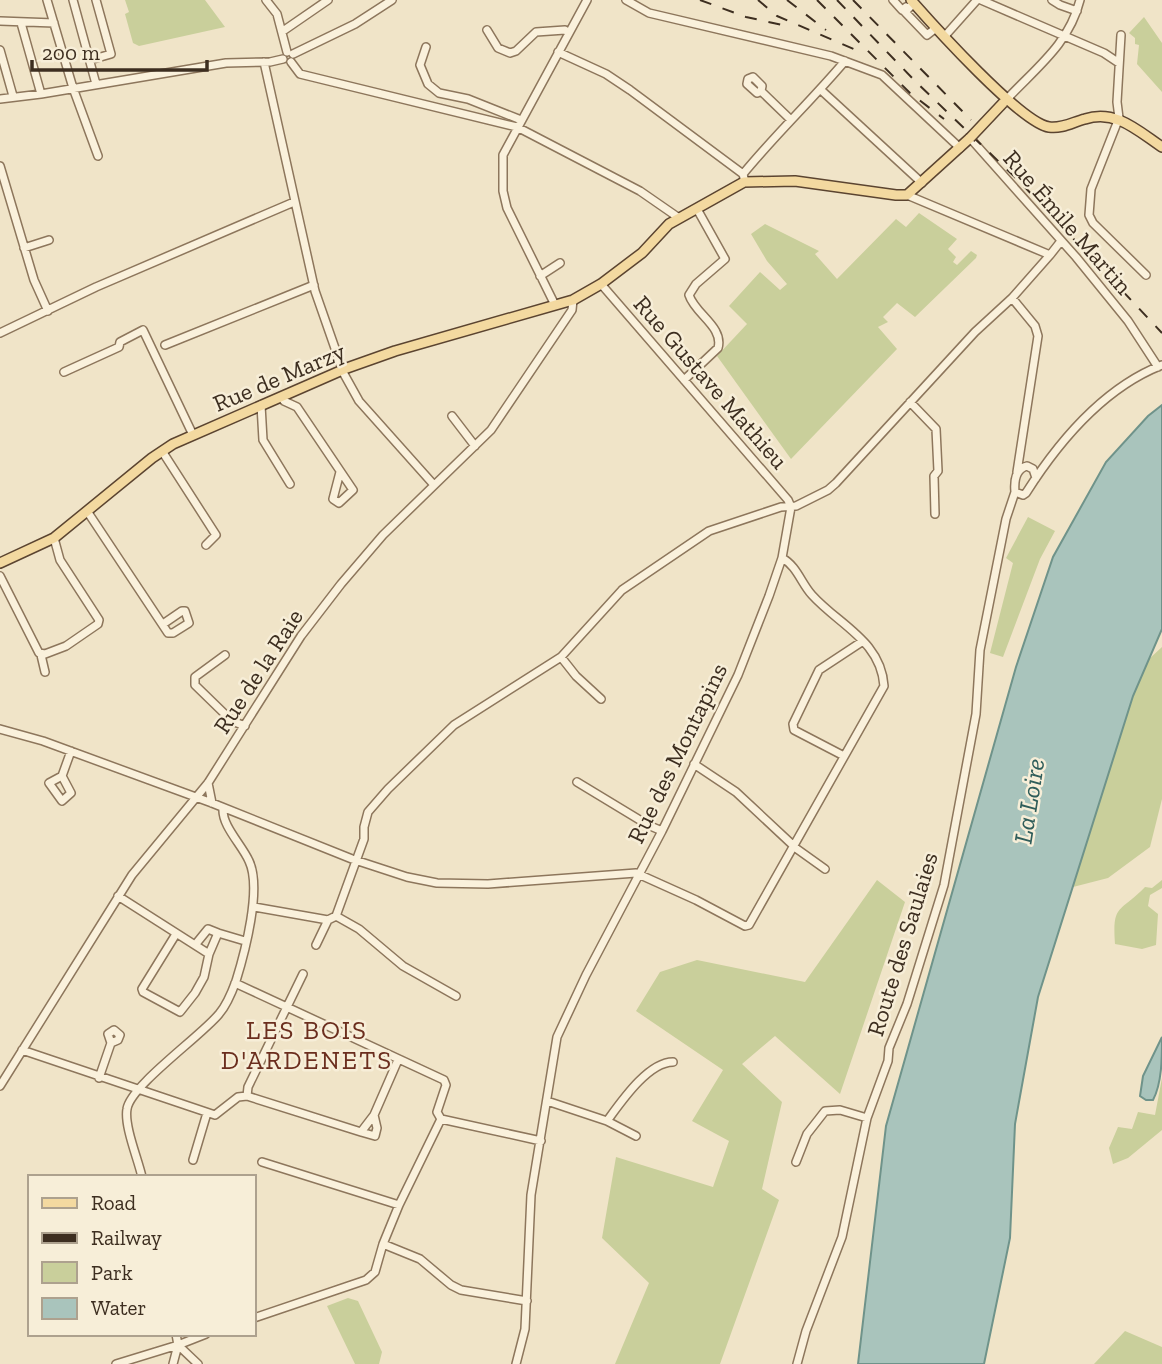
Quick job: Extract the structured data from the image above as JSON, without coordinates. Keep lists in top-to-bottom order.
{
  "streets": {
    "main road": ["Rue de Marzy"],
    "street": [
      "Rue Émile Martin",
      "Rue Gustave Mathieu",
      "Rue de la Raie",
      "Rue des Montapins",
      "Route des Saulaies"
    ]
  },
  "crossings": [
    ["Rue de Marzy", "Rue Gustave Mathieu"],
    ["Rue de Marzy", "Rue de la Raie"],
    ["Rue Gustave Mathieu", "Rue des Montapins"]
  ],
  "districts": ["LES BOIS D'ARDENETS"],
  "water": ["La Loire"],
  "legend": [
    "Road",
    "Railway",
    "Park",
    "Water"
  ],
  "scale_bar": "200 m"
}
